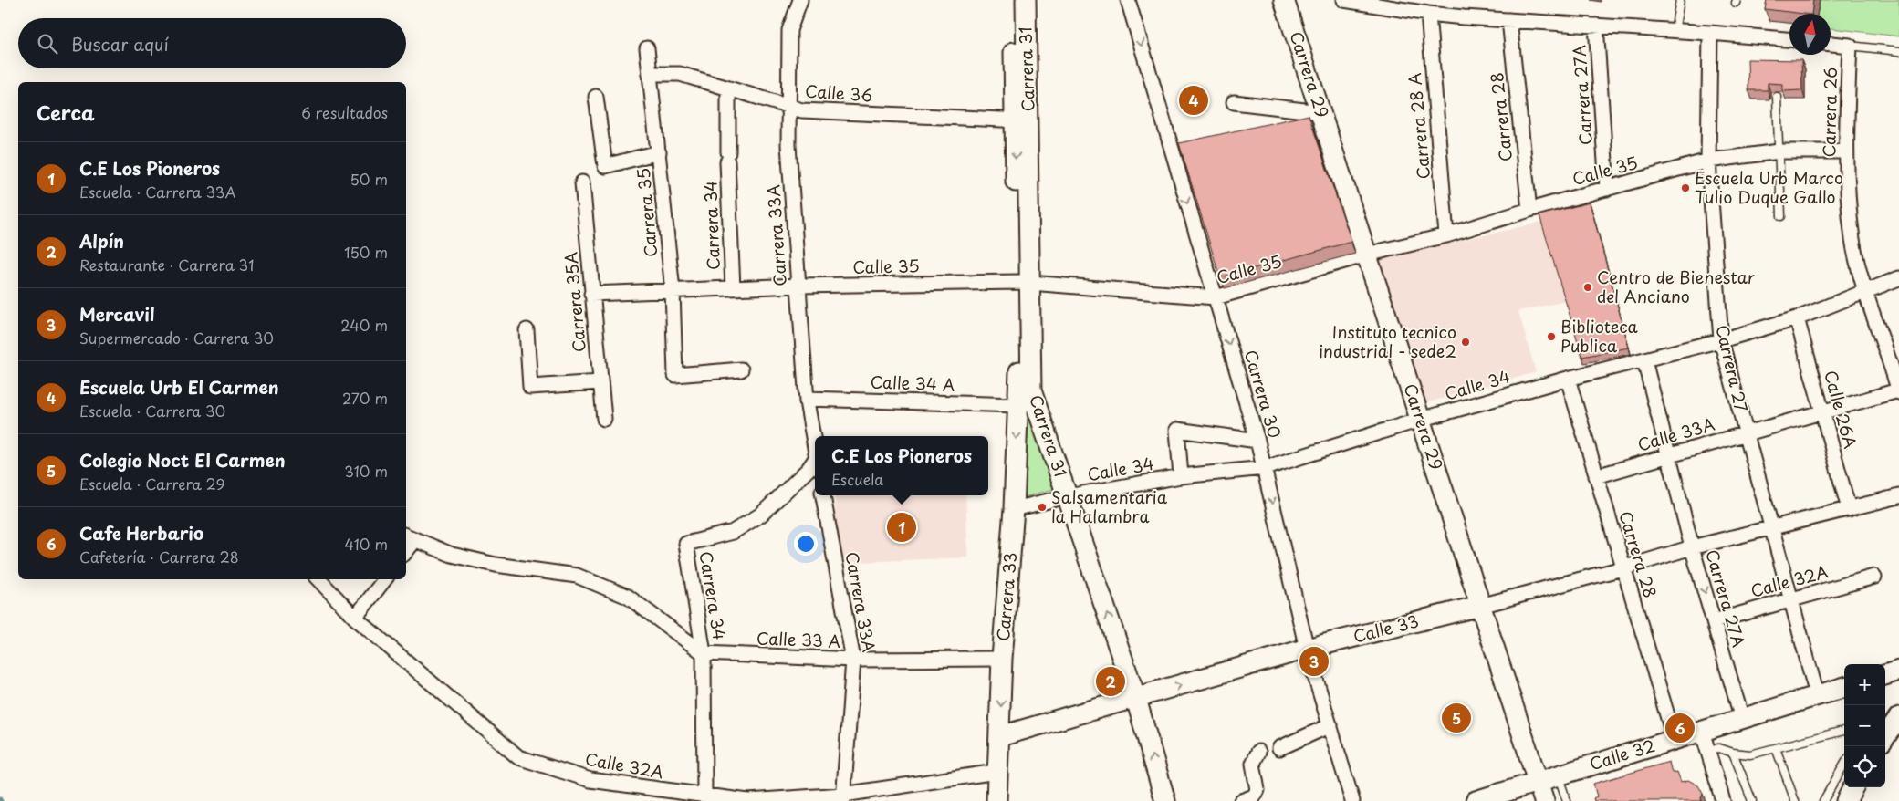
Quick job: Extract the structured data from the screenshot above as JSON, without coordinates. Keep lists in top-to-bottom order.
{
  "streets": {
    "street": [
      "Carrera 31",
      "Carrera 29",
      "Calle 36",
      "Carrera 27A",
      "Carrera 26",
      "Carrera 28",
      "Carrera 28 A",
      "Calle 35",
      "Carrera 35",
      "Carrera 34",
      "Carrera 33A",
      "Carrera 35A",
      "Carrera 27",
      "Calle 34 A",
      "Calle 34",
      "Carrera 30",
      "Calle 26A",
      "Calle 33A",
      "Calle 32A",
      "Carrera 33",
      "Calle 33",
      "Calle 33 A",
      "Calle 32"
    ]
  },
  "crossings": [
    ["Carrera 31", "Calle 36"],
    ["Carrera 31", "Calle 35"],
    ["Carrera 31", "Calle 34 A"],
    ["Carrera 31", "Calle 34"],
    ["Carrera 31", "Carrera 33"],
    ["Carrera 31", "Calle 33"],
    ["Carrera 29", "Calle 35"],
    ["Carrera 29", "Calle 34"],
    ["Carrera 29", "Calle 33"],
    ["Carrera 29", "Calle 32"],
    ["Calle 36", "Carrera 35"],
    ["Calle 36", "Carrera 34"],
    ["Calle 36", "Carrera 33A"],
    ["Carrera 27A", "Calle 35"],
    ["Carrera 27A", "Calle 34"],
    ["Carrera 27A", "Calle 33A"],
    ["Carrera 27A", "Calle 32A"],
    ["Carrera 27A", "Calle 33"],
    ["Carrera 27A", "Calle 32"],
    ["Carrera 26", "Calle 35"],
    ["Carrera 26", "Calle 34"],
    ["Carrera 26", "Calle 33A"],
    ["Carrera 28", "Calle 35"],
    ["Carrera 28", "Calle 34"],
    ["Carrera 28", "Calle 33A"],
    ["Carrera 28", "Calle 33"],
    ["Carrera 28", "Calle 32"],
    ["Carrera 28 A", "Calle 35"],
    ["Calle 35", "Carrera 35"],
    ["Calle 35", "Carrera 34"],
    ["Calle 35", "Carrera 33A"],
    ["Calle 35", "Carrera 35A"],
    ["Calle 35", "Carrera 27"],
    ["Calle 35", "Carrera 30"],
    ["Carrera 34", "Calle 32A"],
    ["Carrera 34", "Calle 33 A"],
    ["Carrera 33A", "Calle 34 A"],
    ["Carrera 33A", "Calle 32A"],
    ["Carrera 33A", "Calle 33 A"],
    ["Carrera 27", "Calle 34"],
    ["Carrera 27", "Calle 33A"],
    ["Carrera 27", "Calle 32A"],
    ["Carrera 27", "Calle 33"],
    ["Carrera 27", "Calle 32"],
    ["Calle 34 A", "Carrera 33"],
    ["Calle 34", "Carrera 30"],
    ["Calle 34", "Calle 26A"],
    ["Calle 34", "Carrera 33"],
    ["Carrera 30", "Calle 33"],
    ["Calle 26A", "Calle 33A"],
    ["Calle 26A", "Calle 33"],
    ["Calle 32A", "Carrera 33"],
    ["Carrera 33", "Calle 33"],
    ["Carrera 33", "Calle 33 A"]
  ],
  "one_way": ["Carrera 30", "Carrera 33"],
  "places": [
    "Escuela Urb Marco Tulio Duque Gallo",
    "Centro de Bienestar del Anciano",
    "Biblioteca Publica",
    "Instituto tecnico industrial - sede2",
    "Salsamentaria la Halambra"
  ],
  "north": "top",
  "page": {
    "search": "Buscar aquí",
    "heading": ["Cerca", "6 resultados"],
    "pins": [
      "4",
      "1",
      "3",
      "2",
      "5",
      "6"
    ],
    "list": [
      {
        "mark": "1",
        "name": "C.E Los Pioneros",
        "note": "Escuela · Carrera 33A",
        "value": "50 m"
      },
      {
        "mark": "2",
        "name": "Alpín",
        "note": "Restaurante · Carrera 31",
        "value": "150 m"
      },
      {
        "mark": "3",
        "name": "Mercavil",
        "note": "Supermercado · Carrera 30",
        "value": "240 m"
      },
      {
        "mark": "4",
        "name": "Escuela Urb El Carmen",
        "note": "Escuela · Carrera 30",
        "value": "270 m"
      },
      {
        "mark": "5",
        "name": "Colegio Noct El Carmen",
        "note": "Escuela · Carrera 29",
        "value": "310 m"
      },
      {
        "mark": "6",
        "name": "Cafe Herbario",
        "note": "Cafetería · Carrera 28",
        "value": "410 m"
      }
    ],
    "popup": ["C.E Los Pioneros", "Escuela"],
    "map_buttons": ["+", "−"]
  }
}
